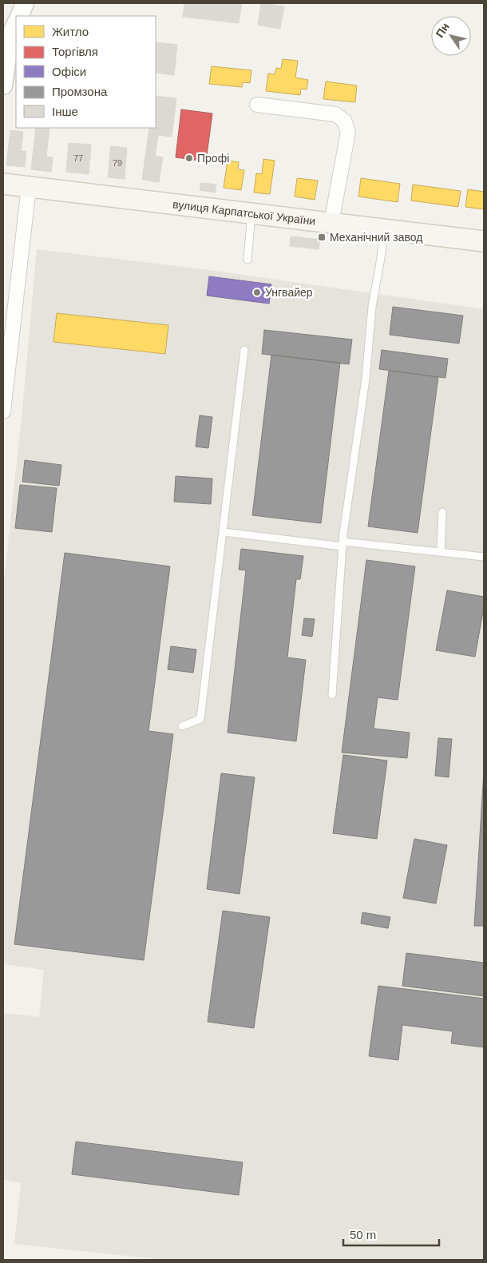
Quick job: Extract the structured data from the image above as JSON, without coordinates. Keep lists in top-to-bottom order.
{
  "streets": {
    "main road": ["вулиця Карпатської України"]
  },
  "places": {
    "other": ["Профі", "Унгвайер"],
    "transit": ["Механічний завод"]
  },
  "house_numbers": ["77", "79"],
  "legend": [
    "Житло",
    "Торгівля",
    "Офіси",
    "Промзона",
    "Інше"
  ],
  "scale_bar": "50 m",
  "north": "top left"
}
